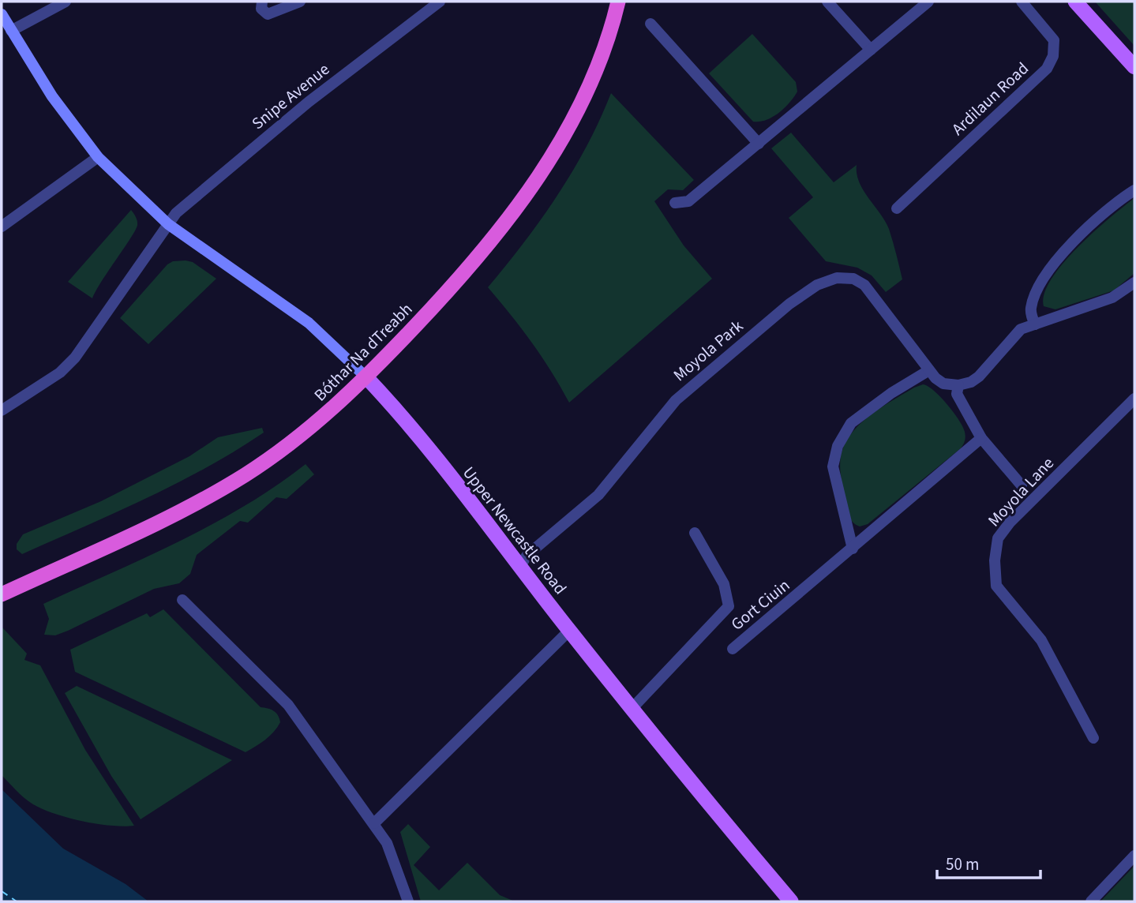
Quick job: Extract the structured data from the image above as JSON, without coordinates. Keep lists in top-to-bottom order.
{
  "streets": {
    "highway": ["Bóthar Na dTreabh"],
    "main road": ["Upper Newcastle Road"],
    "street": [
      "Snipe Avenue",
      "Ardilaun Road",
      "Moyola Park",
      "Moyola Lane",
      "Gort Ciuin"
    ]
  },
  "crossings": [
    ["Snipe Avenue", "Upper Newcastle Road"],
    ["Moyola Park", "Upper Newcastle Road"],
    ["Bóthar Na dTreabh", "Upper Newcastle Road"]
  ],
  "scale_bar": "50 m"
}
